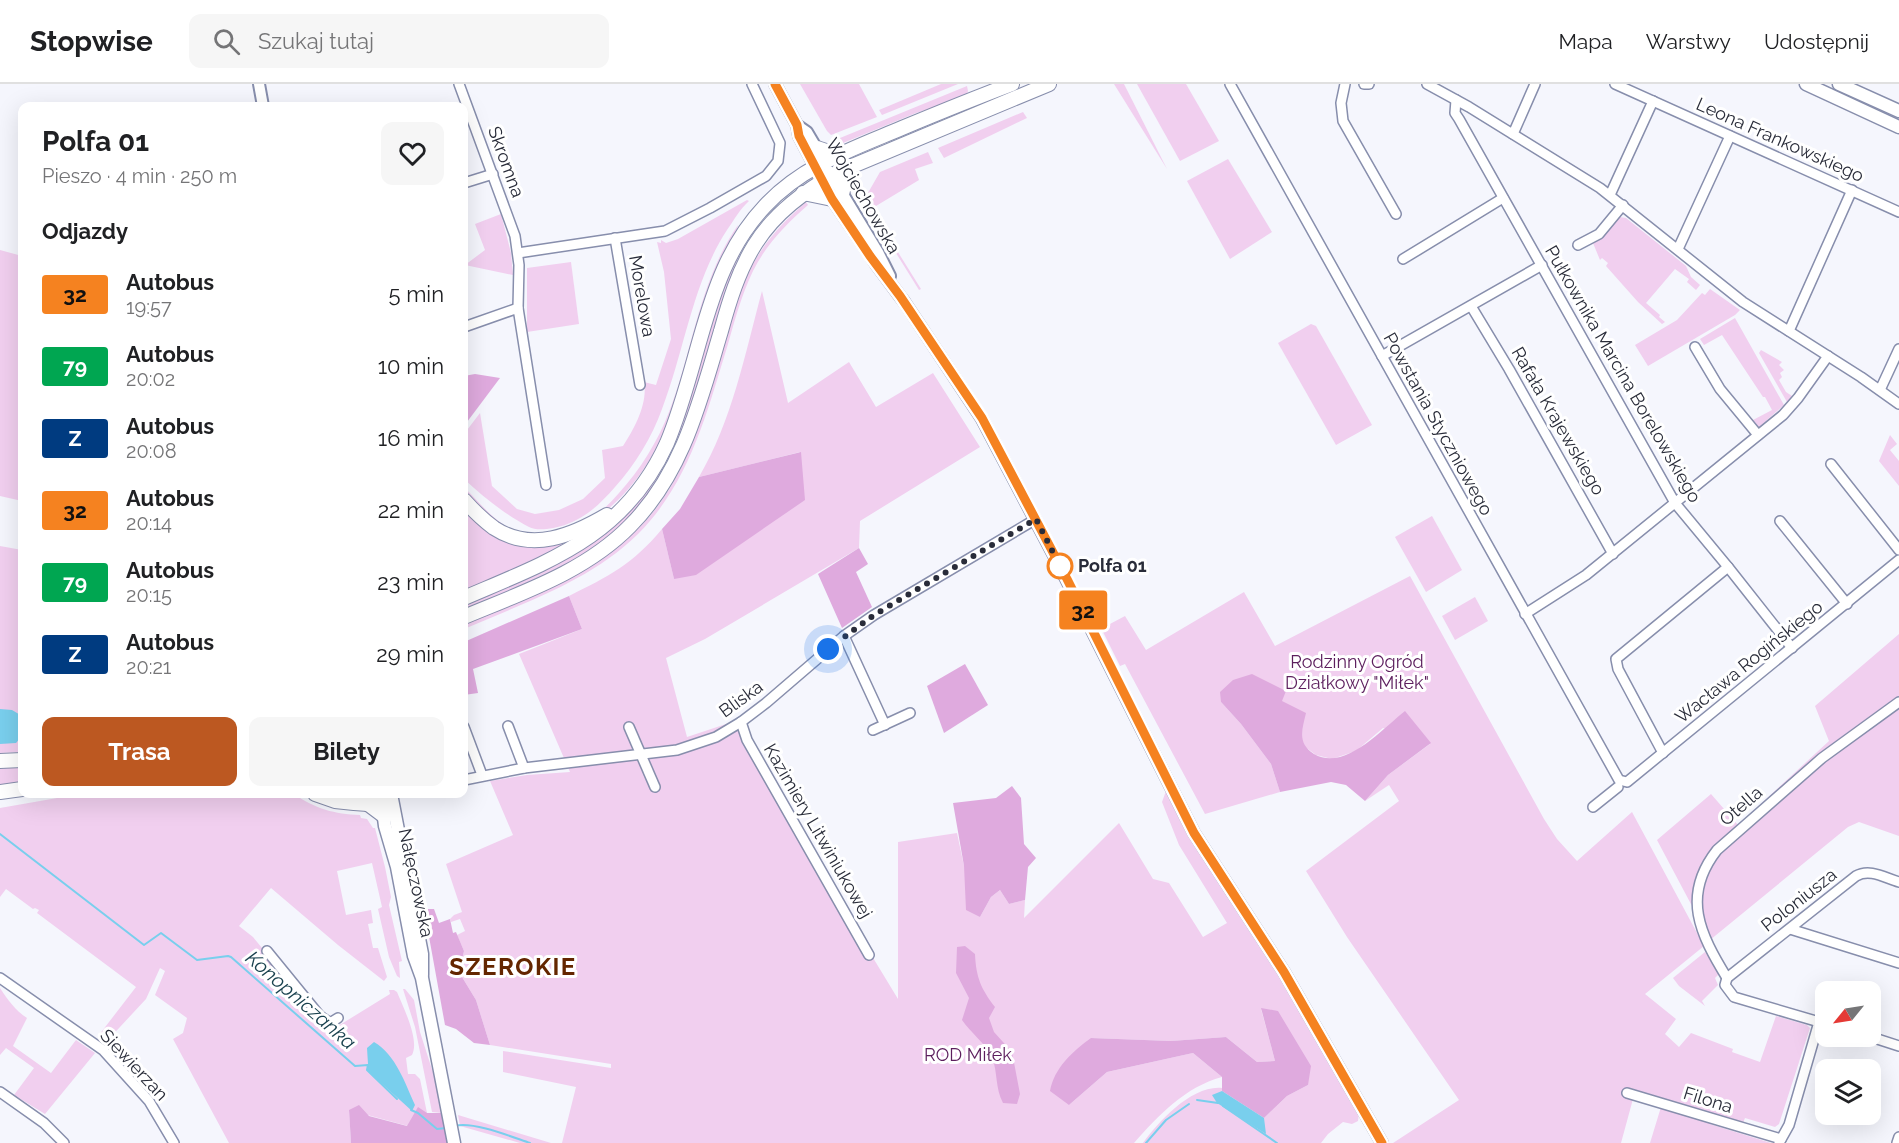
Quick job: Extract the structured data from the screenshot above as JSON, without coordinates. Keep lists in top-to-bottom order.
{
  "streets": {
    "main road": ["Nałęczowska"],
    "street": [
      "Leona Frankowskiego",
      "Skromna",
      "Wojciechowska",
      "Morelowa",
      "Pułkownika Marcina Borelowskiego",
      "Rafała Krajewskiego",
      "Powstania Styczniowego",
      "Wacława Rogińskiego",
      "Bliska",
      "Otella",
      "Kazimiery Litwiniukowej",
      "Poloniusza",
      "Siewierzan",
      "Filona"
    ]
  },
  "crossings": [
    ["Skromna", "Morelowa"],
    ["Wojciechowska", "Bliska"],
    ["Pułkownika Marcina Borelowskiego", "Wacława Rogińskiego"],
    ["Powstania Styczniowego", "Wacława Rogińskiego"],
    ["Bliska", "Kazimiery Litwiniukowej"],
    ["Otella", "Poloniusza"]
  ],
  "districts": ["SZEROKIE"],
  "water": ["Konopniczanka"],
  "parks": ["Rodzinny Ogród Działkowy \"Miłek\"", "ROD Miłek"],
  "places": ["Polfa 01"],
  "lines": ["bus line 32"],
  "north": "bottom left",
  "page": {
    "header": "Stopwise",
    "search": "Szukaj tutaj",
    "nav": ["Mapa", "Warstwy", "Udostępnij"],
    "on_map": "32",
    "heading": [
      ["Polfa 01", "Pieszo · 4 min · 250 m"],
      "Odjazdy"
    ],
    "list": [
      {
        "mark": "32",
        "name": "Autobus",
        "note": "19:57",
        "value": "5 min"
      },
      {
        "mark": "79",
        "name": "Autobus",
        "note": "20:02",
        "value": "10 min"
      },
      {
        "mark": "Z",
        "name": "Autobus",
        "note": "20:08",
        "value": "16 min"
      },
      {
        "mark": "32",
        "name": "Autobus",
        "note": "20:14",
        "value": "22 min"
      },
      {
        "mark": "79",
        "name": "Autobus",
        "note": "20:15",
        "value": "23 min"
      },
      {
        "mark": "Z",
        "name": "Autobus",
        "note": "20:21",
        "value": "29 min"
      }
    ],
    "buttons": ["Trasa", "Bilety"]
  }
}
